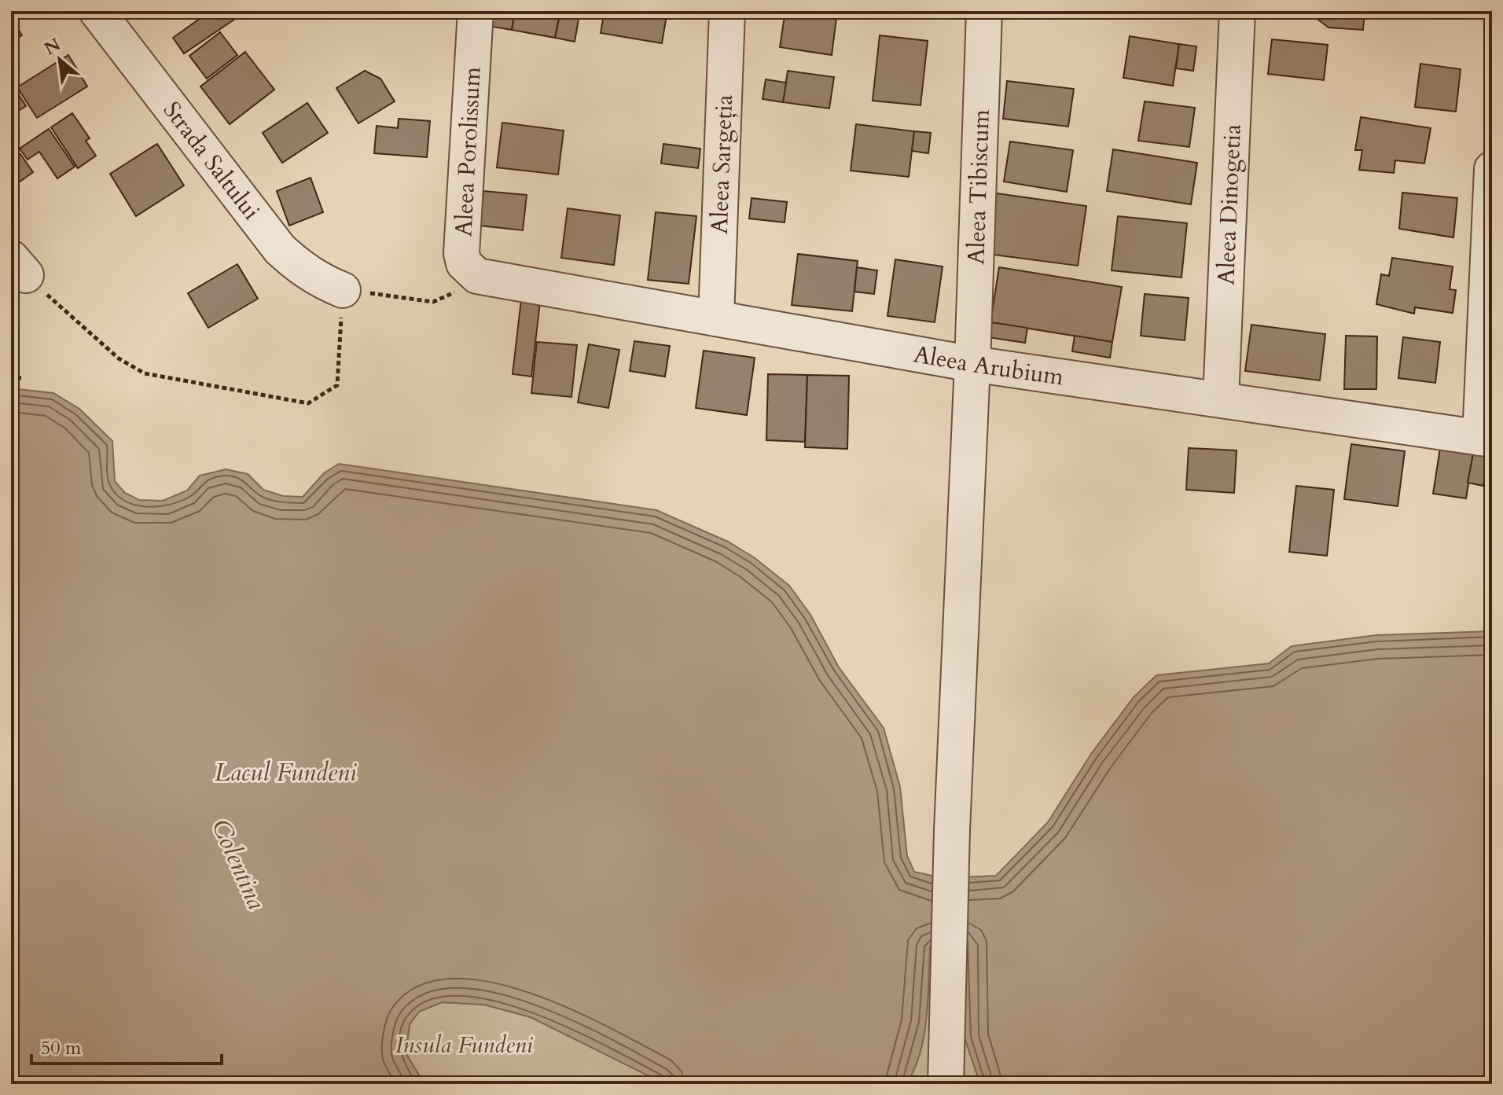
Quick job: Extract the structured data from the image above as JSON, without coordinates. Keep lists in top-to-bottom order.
{
  "streets": {
    "street": [
      "Aleea Porolissum",
      "Strada Saltului",
      "Aleea Sargeția",
      "Aleea Tibiscum",
      "Aleea Dinogetia",
      "Aleea Arubium"
    ]
  },
  "crossings": [
    ["Aleea Porolissum", "Aleea Arubium"],
    ["Aleea Sargeția", "Aleea Arubium"],
    ["Aleea Tibiscum", "Aleea Arubium"],
    ["Aleea Dinogetia", "Aleea Arubium"]
  ],
  "water": ["Lacul Fundeni", "Colentina"],
  "parks": ["Insula Fundeni"],
  "scale_bar": "50 m",
  "north": "top left"
}
